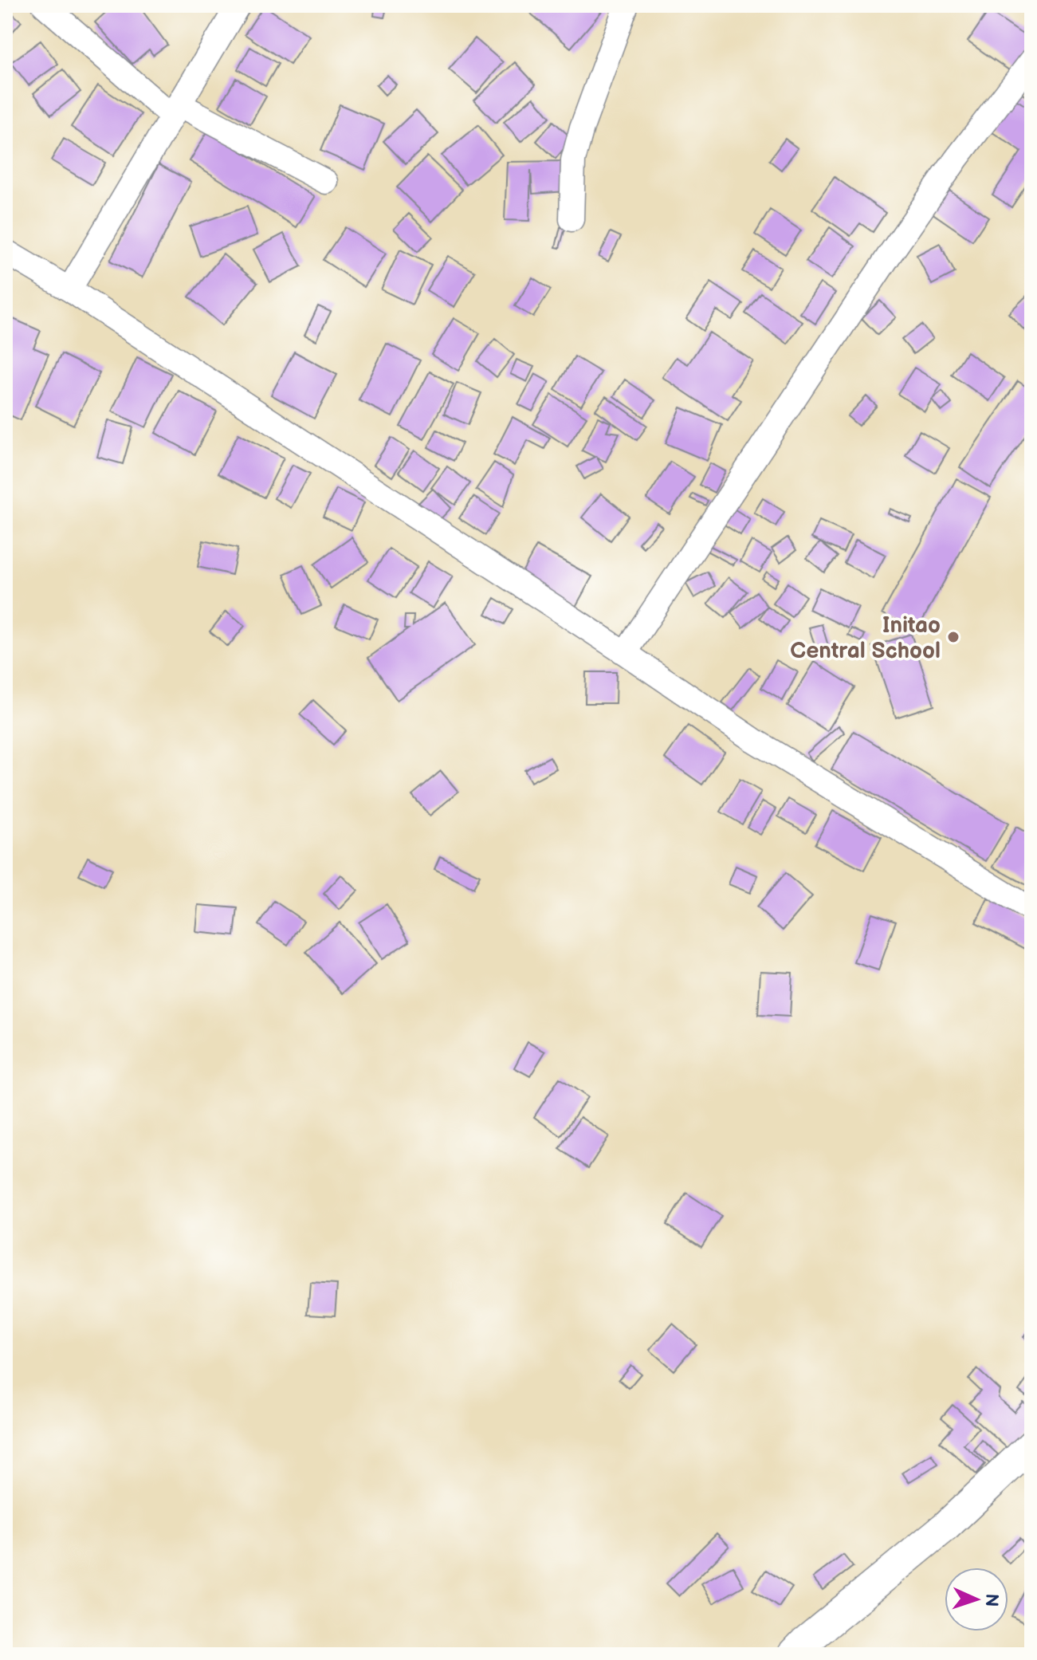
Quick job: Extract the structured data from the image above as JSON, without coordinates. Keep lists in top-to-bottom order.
{
  "places": ["Initao Central School"],
  "north": "right"
}
